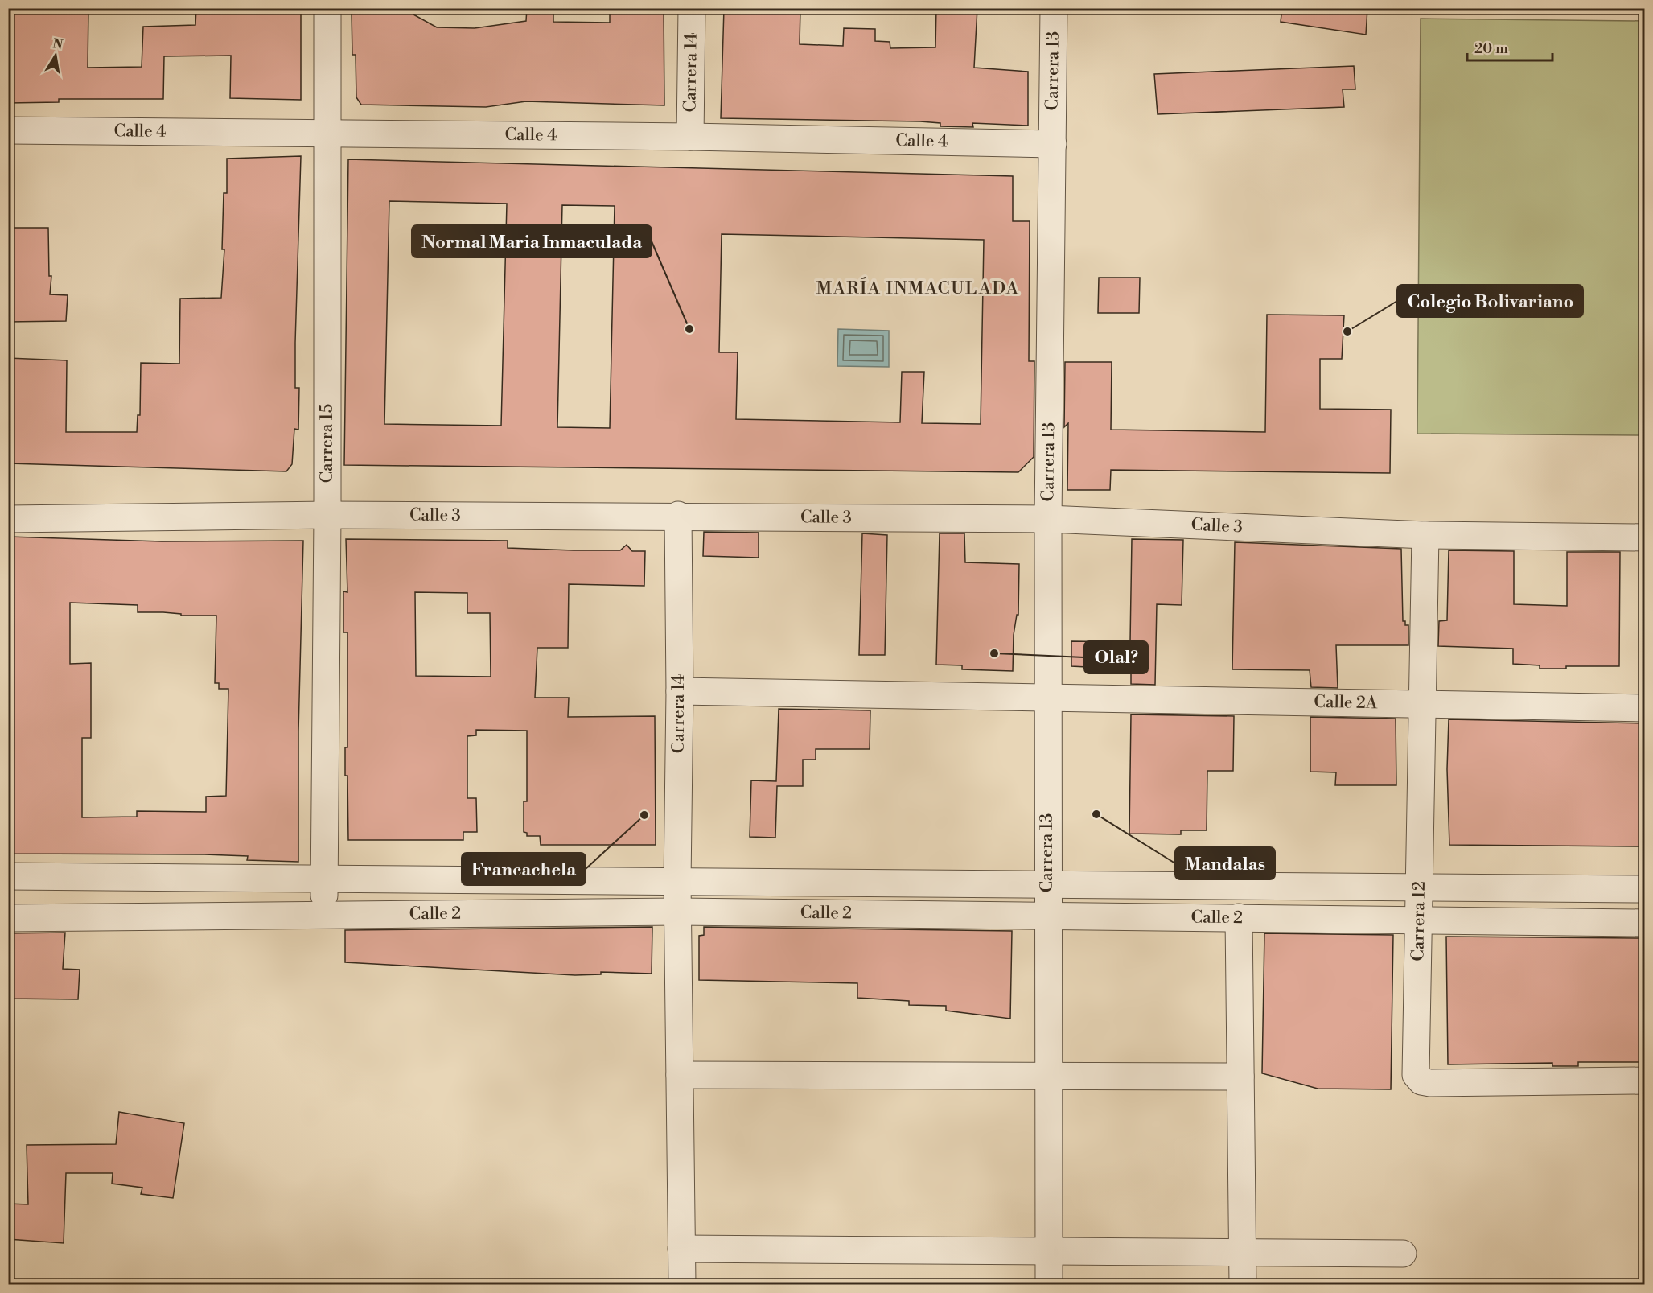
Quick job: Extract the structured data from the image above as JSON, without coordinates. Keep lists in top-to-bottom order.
{
  "streets": {
    "street": [
      "Carrera 13",
      "Carrera 14",
      "Calle 4",
      "Carrera 15",
      "Calle 3",
      "Calle 2A",
      "Calle 2",
      "Carrera 12"
    ]
  },
  "crossings": [
    ["Carrera 13", "Calle 4"],
    ["Carrera 13", "Calle 3"],
    ["Carrera 13", "Calle 2A"],
    ["Carrera 13", "Calle 2"],
    ["Carrera 14", "Calle 4"],
    ["Carrera 14", "Calle 3"],
    ["Carrera 14", "Calle 2A"],
    ["Carrera 14", "Calle 2"],
    ["Calle 4", "Carrera 15"],
    ["Carrera 15", "Calle 3"],
    ["Carrera 15", "Calle 2"],
    ["Calle 3", "Carrera 12"],
    ["Calle 2A", "Carrera 12"],
    ["Calle 2", "Carrera 12"]
  ],
  "districts": ["MARÍA INMACULADA"],
  "places": [
    "Normal Maria Inmaculada",
    "Colegio Bolivariano",
    "Olal?",
    "Mandalas",
    "Francachela"
  ],
  "scale_bar": "20 m",
  "north": "top"
}
